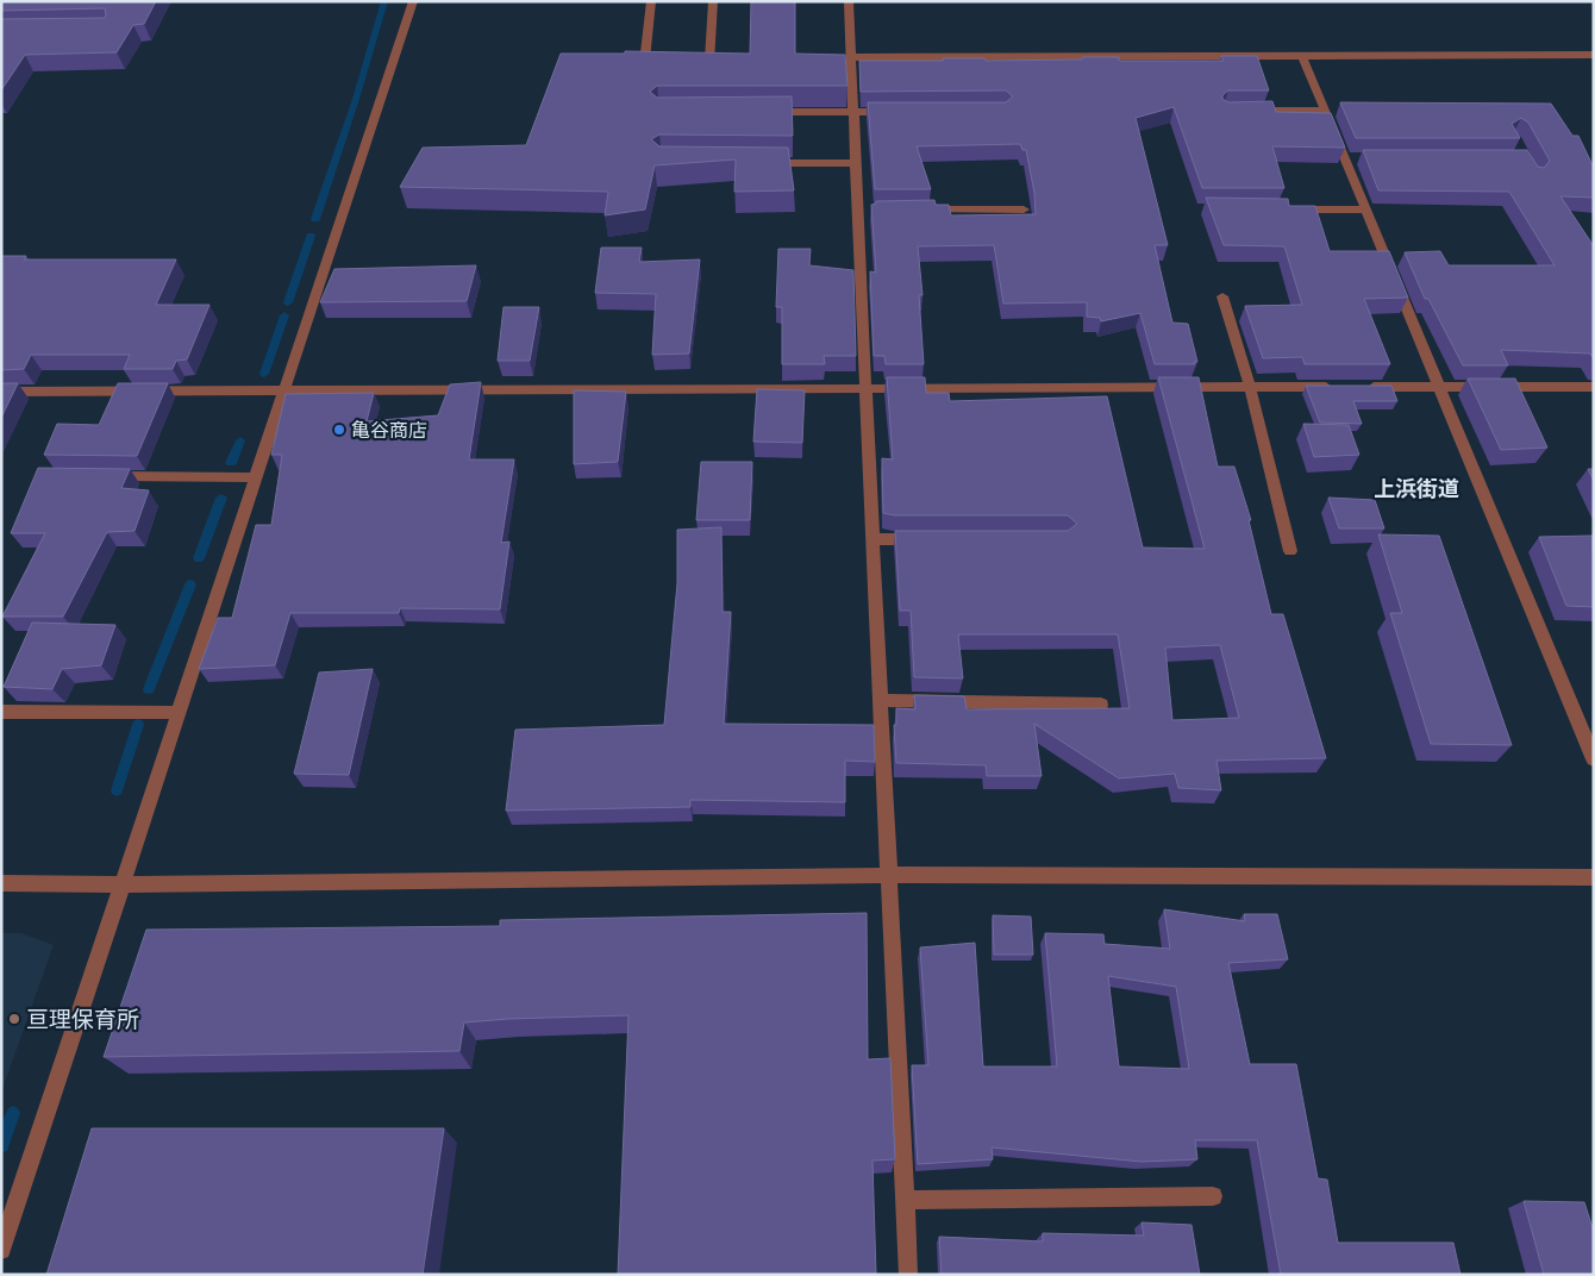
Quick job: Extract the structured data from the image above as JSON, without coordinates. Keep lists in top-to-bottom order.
{
  "districts": ["上浜街道"],
  "places": ["亀谷商店", "亘理保育所"]
}
